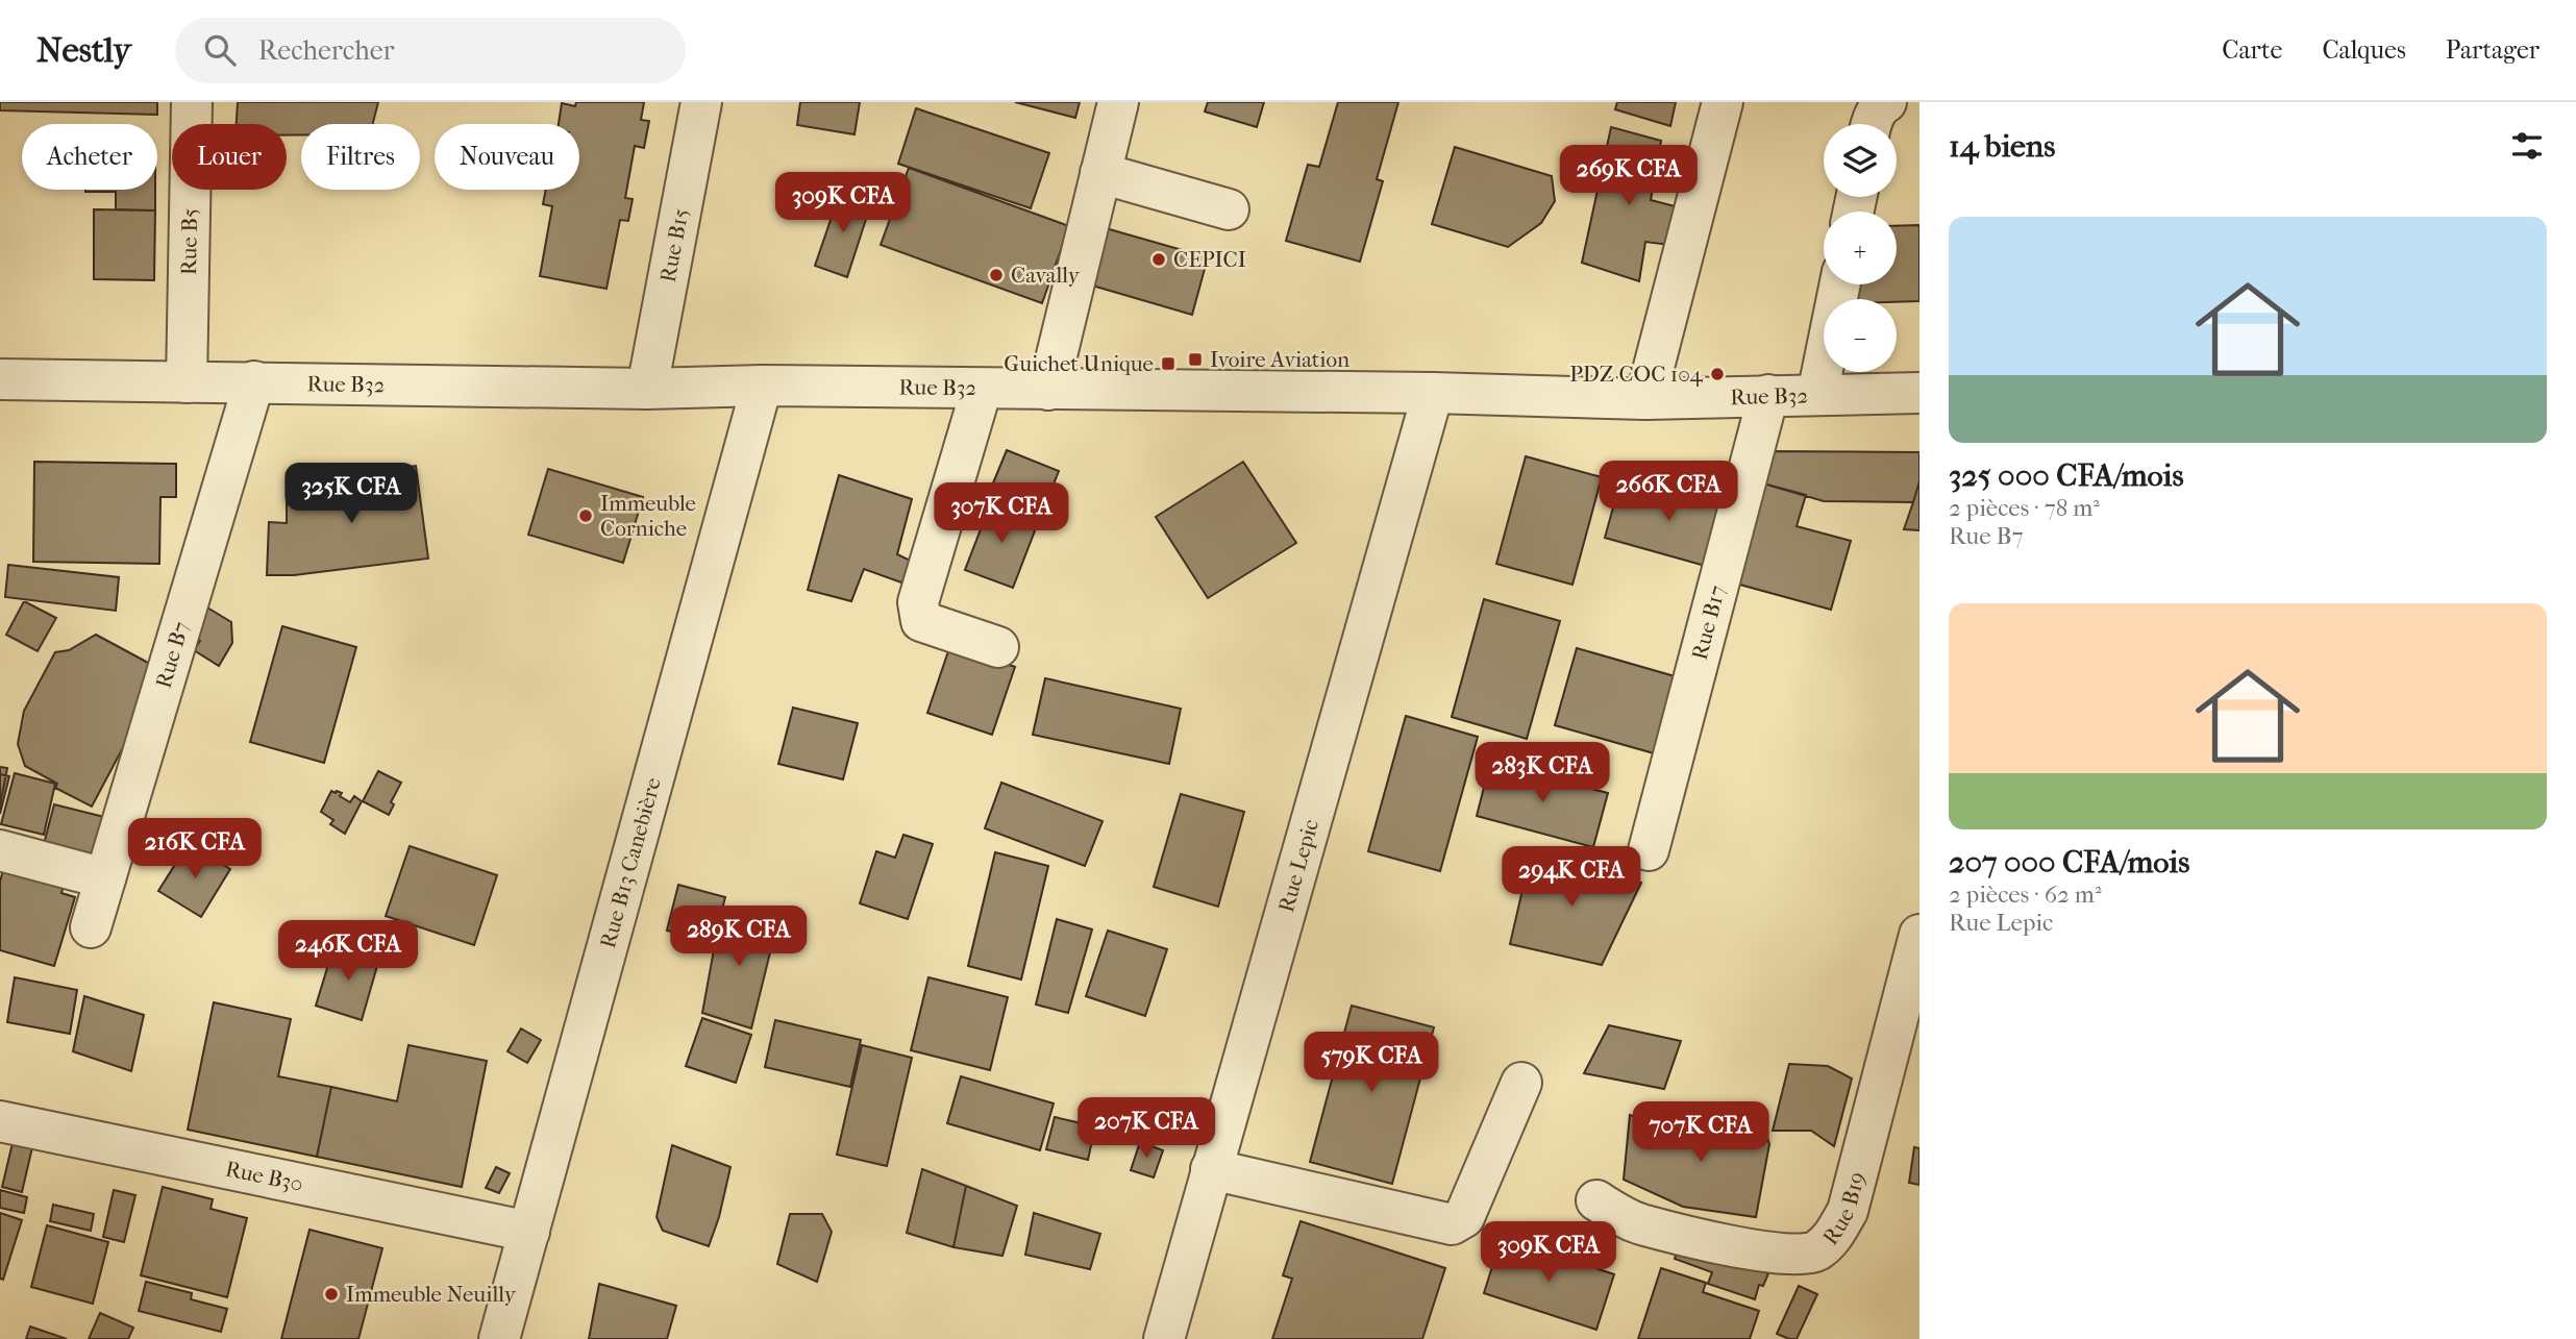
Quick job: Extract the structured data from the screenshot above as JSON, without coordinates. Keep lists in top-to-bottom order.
{
  "streets": {
    "street": [
      "Rue B5",
      "Rue B15",
      "Rue B32",
      "Rue B17",
      "Rue B7",
      "Rue B13 Canebière",
      "Rue Lepic",
      "Rue B30",
      "Rue B19"
    ]
  },
  "crossings": [
    ["Rue B5", "Rue B32"],
    ["Rue B15", "Rue B32"],
    ["Rue B32", "Rue B17"],
    ["Rue B32", "Rue B7"],
    ["Rue B32", "Rue B13 Canebière"],
    ["Rue B32", "Rue Lepic"],
    ["Rue B13 Canebière", "Rue B30"]
  ],
  "places": {
    "other": [
      "CEPICI",
      "Cavally",
      "PDZ COC 104",
      "Immeuble Corniche",
      "Immeuble Neuilly"
    ],
    "transit": ["Ivoire Aviation", "Guichet Unique"]
  },
  "page": {
    "header": "Nestly",
    "search": "Rechercher",
    "nav": ["Carte", "Calques", "Partager"],
    "heading": "14 biens",
    "map_buttons": ["+", "−"],
    "chip": [
      "Acheter",
      "Louer",
      "Filtres",
      "Nouveau"
    ],
    "price": [
      "269K CFA",
      "309K CFA",
      "266K CFA",
      "325K CFA",
      "307K CFA",
      "283K CFA",
      "216K CFA",
      "294K CFA",
      "289K CFA",
      "246K CFA",
      "579K CFA",
      "207K CFA",
      "707K CFA",
      "309K CFA"
    ],
    "list": [
      {
        "name": "325 000 CFA/mois",
        "note": "2 pièces · 78 m² · Rue B7"
      },
      {
        "name": "207 000 CFA/mois",
        "note": "2 pièces · 62 m² · Rue Lepic"
      }
    ]
  }
}
